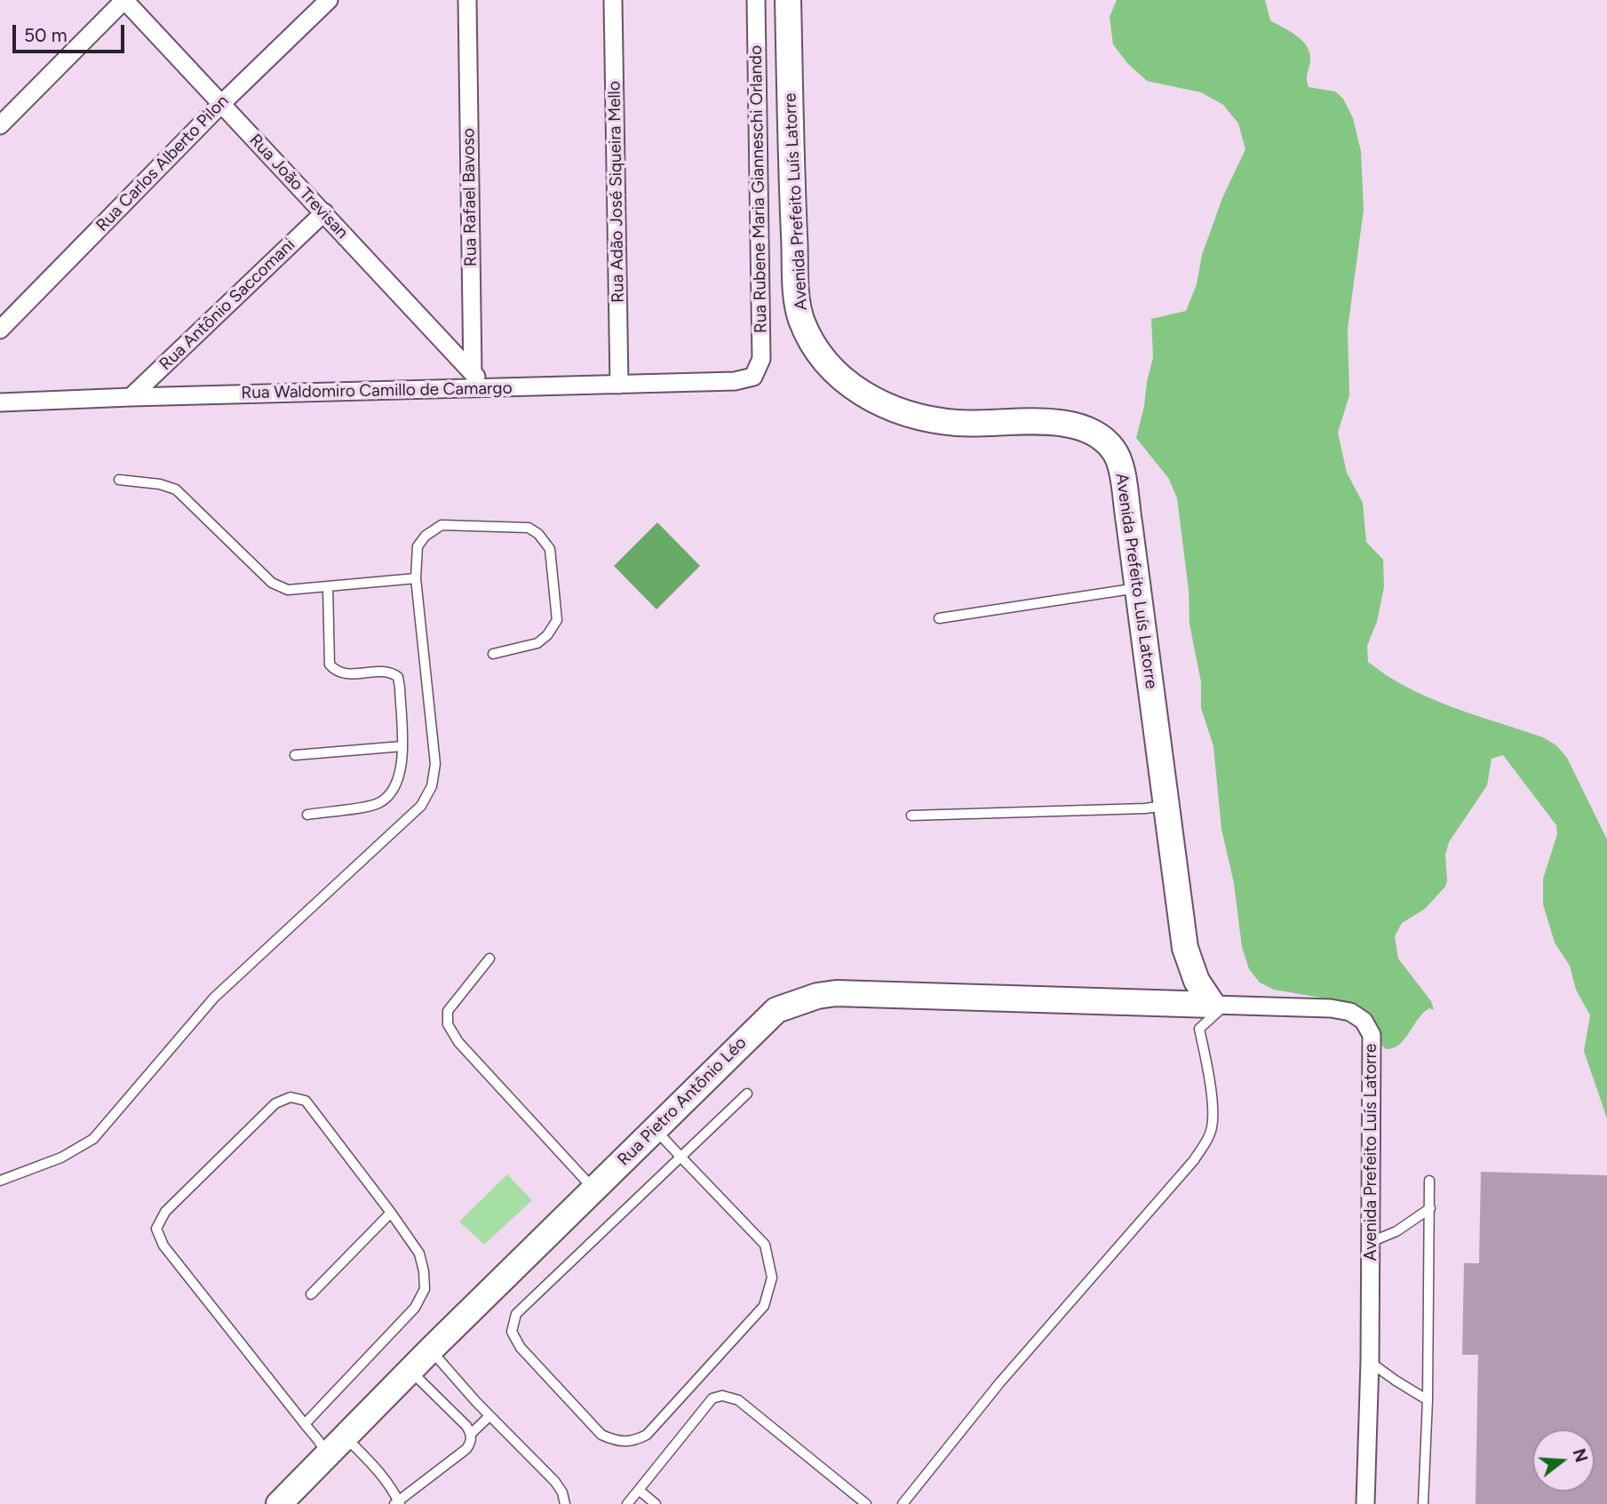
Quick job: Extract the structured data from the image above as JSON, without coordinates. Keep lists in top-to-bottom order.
{
  "streets": {
    "main road": ["Avenida Prefeito Luís Latorre", "Rua Pietro Antônio Léo"],
    "street": [
      "Rua Carlos Alberto Pilon",
      "Rua João Trevisan",
      "Rua Rubene Maria Gianneschi Orlando",
      "Rua Adão José Siqueira Mello",
      "Rua Rafael Bavoso",
      "Rua Antônio Saccomani",
      "Rua Waldomiro Camillo de Camargo"
    ]
  },
  "crossings": [
    ["Rua Carlos Alberto Pilon", "Rua João Trevisan"],
    ["Rua João Trevisan", "Rua Rafael Bavoso"],
    ["Rua João Trevisan", "Rua Antônio Saccomani"],
    ["Rua Rubene Maria Gianneschi Orlando", "Rua Waldomiro Camillo de Camargo"],
    ["Rua Adão José Siqueira Mello", "Rua Waldomiro Camillo de Camargo"],
    ["Avenida Prefeito Luís Latorre", "Rua Pietro Antônio Léo"],
    ["Rua Antônio Saccomani", "Rua Waldomiro Camillo de Camargo"]
  ],
  "scale_bar": "50 m",
  "north": "right"
}
